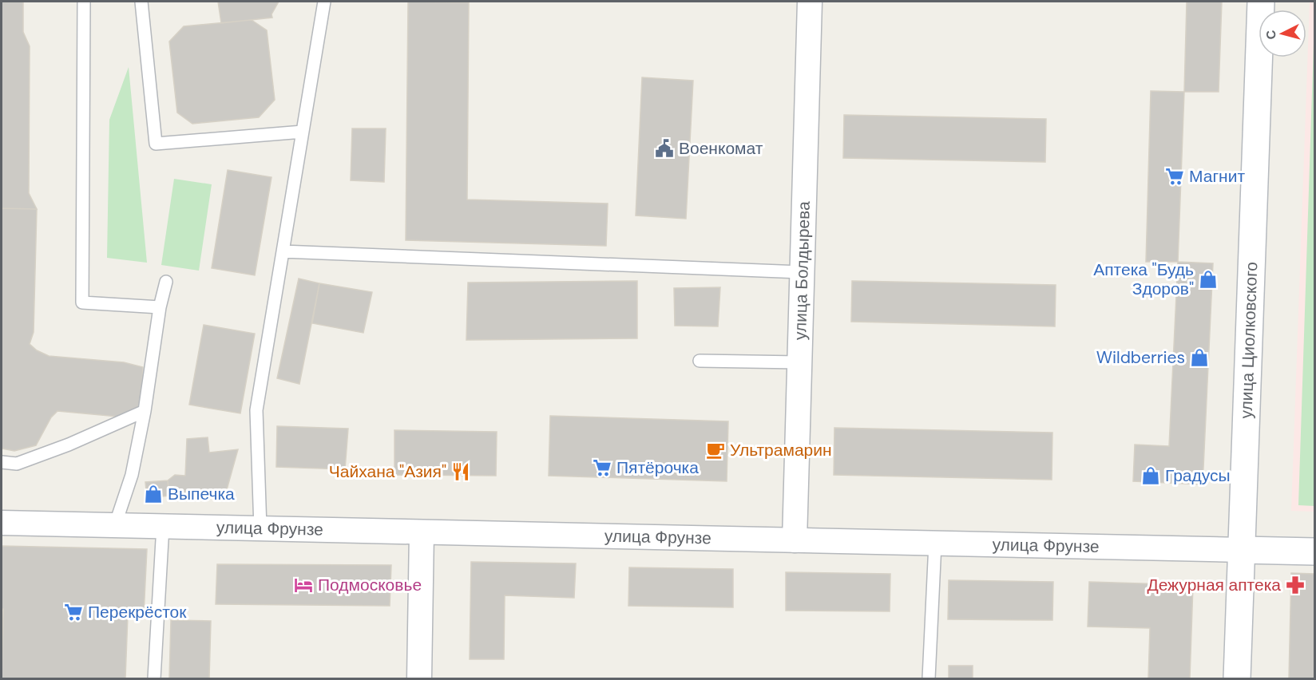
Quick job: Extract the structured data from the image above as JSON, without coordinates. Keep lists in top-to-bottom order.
{
  "streets": {
    "main road": ["улица Циолковского", "улица Фрунзе"],
    "street": ["улица Болдырева"]
  },
  "crossings": [
    ["улица Болдырева", "улица Фрунзе"],
    ["улица Циолковского", "улица Фрунзе"]
  ],
  "places": {
    "public building": ["Военкомат"],
    "supermarket": ["Магнит", "Пятёрочка", "Перекрёсток"],
    "shop": [
      "Аптека \"Будь Здоров\"",
      "Wildberries",
      "Градусы",
      "Выпечка"
    ],
    "cafe": ["Ультрамарин"],
    "restaurant": ["Чайхана \"Азия\""],
    "hotel": ["Подмосковье"],
    "pharmacy": ["Дежурная аптека"]
  },
  "north": "left"
}
